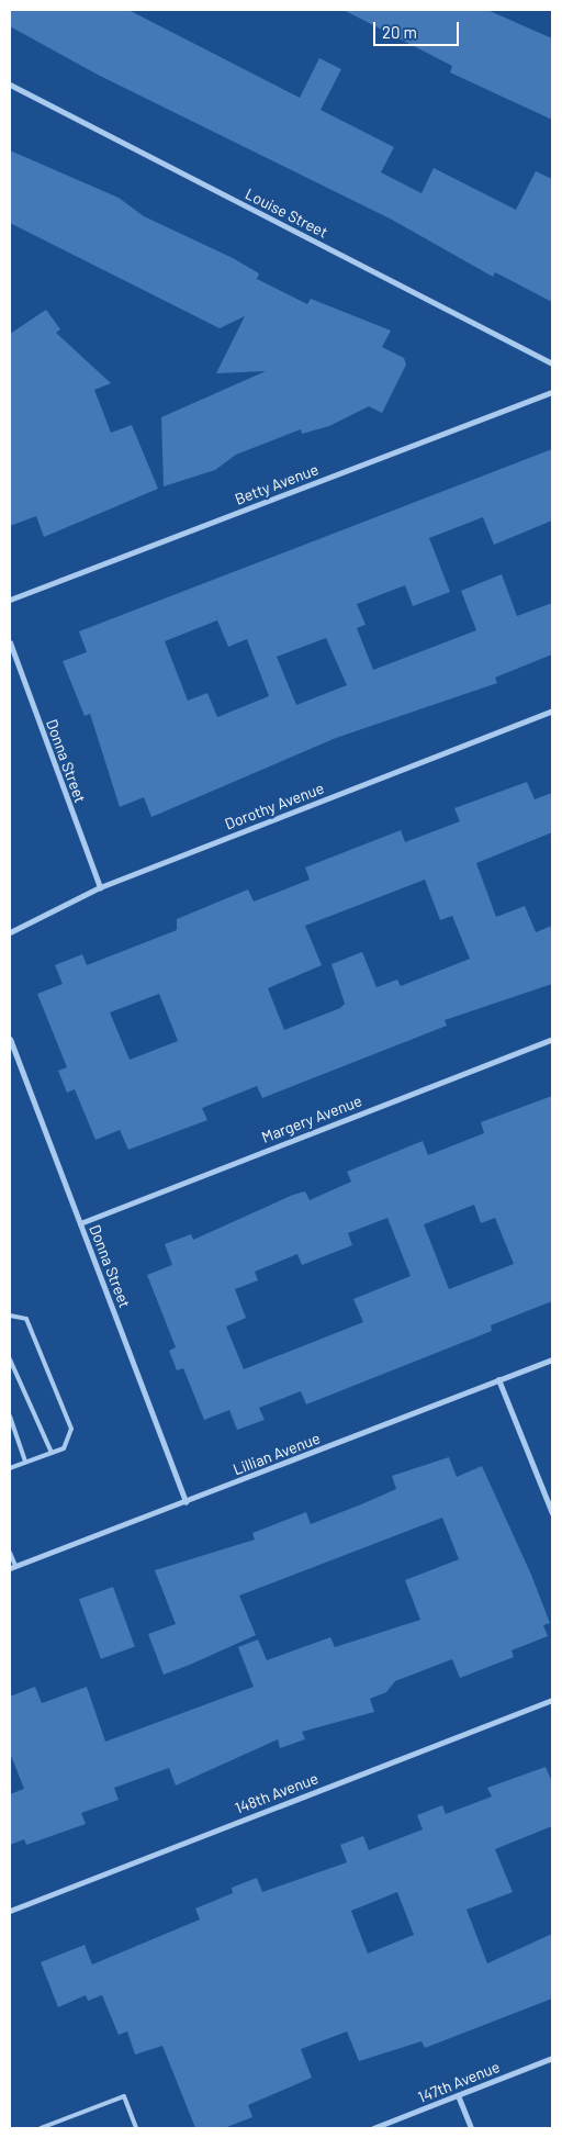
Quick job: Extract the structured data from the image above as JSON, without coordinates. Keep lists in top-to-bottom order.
{
  "streets": {
    "street": [
      "Louise Street",
      "Betty Avenue",
      "Donna Street",
      "Dorothy Avenue",
      "Margery Avenue",
      "Lillian Avenue",
      "148th Avenue",
      "147th Avenue"
    ]
  },
  "crossings": [
    ["Donna Street", "Dorothy Avenue"],
    ["Donna Street", "Margery Avenue"],
    ["Donna Street", "Lillian Avenue"]
  ],
  "scale_bar": "20 m"
}
